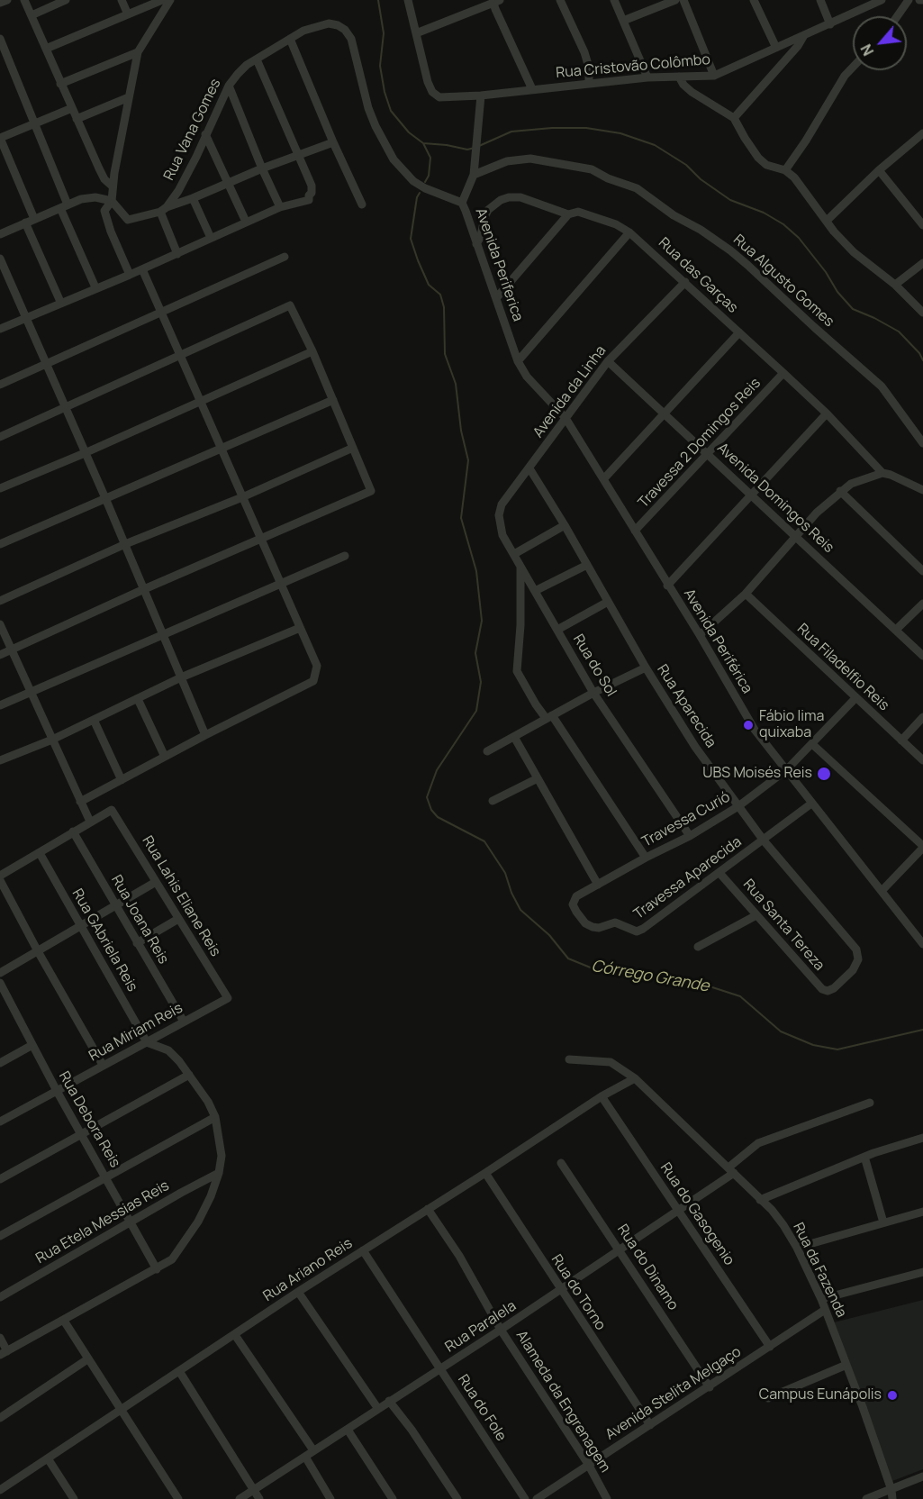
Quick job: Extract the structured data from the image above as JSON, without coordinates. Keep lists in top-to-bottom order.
{
  "streets": {
    "street": [
      "Rua Cristovão Colômbo",
      "Rua Vana Gomes",
      "Avenida Periferica",
      "Rua das Garças",
      "Rua Algusto Gomes",
      "Avenida da Linha",
      "Travessa 2 Domingos Reis",
      "Avenida Domingos Reis",
      "Avenida Periférica",
      "Rua do Sol",
      "Rua Filadelfio Reis",
      "Rua Aparecida",
      "Travessa Curió",
      "Travessa Aparecida",
      "Rua Lahis Eliane Reis",
      "Rua Joana Reis",
      "Rua Santa Tereza",
      "Rua GAbriela Reis",
      "Rua Miriam Reis",
      "Rua Debora Reis",
      "Rua do Gasogenio",
      "Rua Etela Messias Reis",
      "Rua do Dinamo",
      "Rua Ariano Reis",
      "Rua da Fazenda",
      "Rua do Torno",
      "Rua Paralela",
      "Avenida Stelita Melgaço",
      "Alameda da Engrenagem",
      "Rua do Fole"
    ]
  },
  "crossings": [
    ["Rua Vana Gomes", "Avenida Periferica"],
    ["Avenida Periferica", "Rua das Garças"],
    ["Avenida Periferica", "Avenida da Linha"],
    ["Avenida Periferica", "Avenida Periférica"],
    ["Rua das Garças", "Avenida da Linha"],
    ["Rua das Garças", "Travessa 2 Domingos Reis"],
    ["Avenida da Linha", "Avenida Domingos Reis"],
    ["Avenida da Linha", "Avenida Periférica"],
    ["Avenida da Linha", "Rua do Sol"],
    ["Avenida da Linha", "Rua Aparecida"],
    ["Travessa 2 Domingos Reis", "Avenida Domingos Reis"],
    ["Travessa 2 Domingos Reis", "Avenida Periférica"],
    ["Avenida Periférica", "Travessa Curió"],
    ["Avenida Periférica", "Travessa Aparecida"],
    ["Rua do Sol", "Travessa Curió"],
    ["Rua Filadelfio Reis", "Travessa Curió"],
    ["Rua Aparecida", "Travessa Curió"],
    ["Rua Aparecida", "Travessa Aparecida"],
    ["Rua Aparecida", "Rua Santa Tereza"],
    ["Travessa Curió", "Travessa Aparecida"],
    ["Travessa Aparecida", "Rua Santa Tereza"],
    ["Rua Lahis Eliane Reis", "Rua Miriam Reis"],
    ["Rua Joana Reis", "Rua Miriam Reis"],
    ["Rua GAbriela Reis", "Rua Miriam Reis"],
    ["Rua Miriam Reis", "Rua Debora Reis"],
    ["Rua Debora Reis", "Rua Etela Messias Reis"],
    ["Rua do Gasogenio", "Rua Ariano Reis"],
    ["Rua do Gasogenio", "Rua Paralela"],
    ["Rua do Gasogenio", "Avenida Stelita Melgaço"],
    ["Rua do Dinamo", "Rua Paralela"],
    ["Rua do Dinamo", "Avenida Stelita Melgaço"],
    ["Rua Ariano Reis", "Rua da Fazenda"],
    ["Rua Ariano Reis", "Rua do Torno"],
    ["Rua Ariano Reis", "Alameda da Engrenagem"],
    ["Rua Ariano Reis", "Rua do Fole"],
    ["Rua da Fazenda", "Rua Paralela"],
    ["Rua da Fazenda", "Avenida Stelita Melgaço"],
    ["Rua do Torno", "Rua Paralela"],
    ["Rua do Torno", "Avenida Stelita Melgaço"],
    ["Rua Paralela", "Alameda da Engrenagem"],
    ["Rua Paralela", "Rua do Fole"],
    ["Avenida Stelita Melgaço", "Alameda da Engrenagem"]
  ],
  "water": ["Córrego Grande"],
  "places": ["Fábio lima quixaba", "UBS Moisés Reis", "Campus Eunápolis"],
  "north": "bottom left"
}
